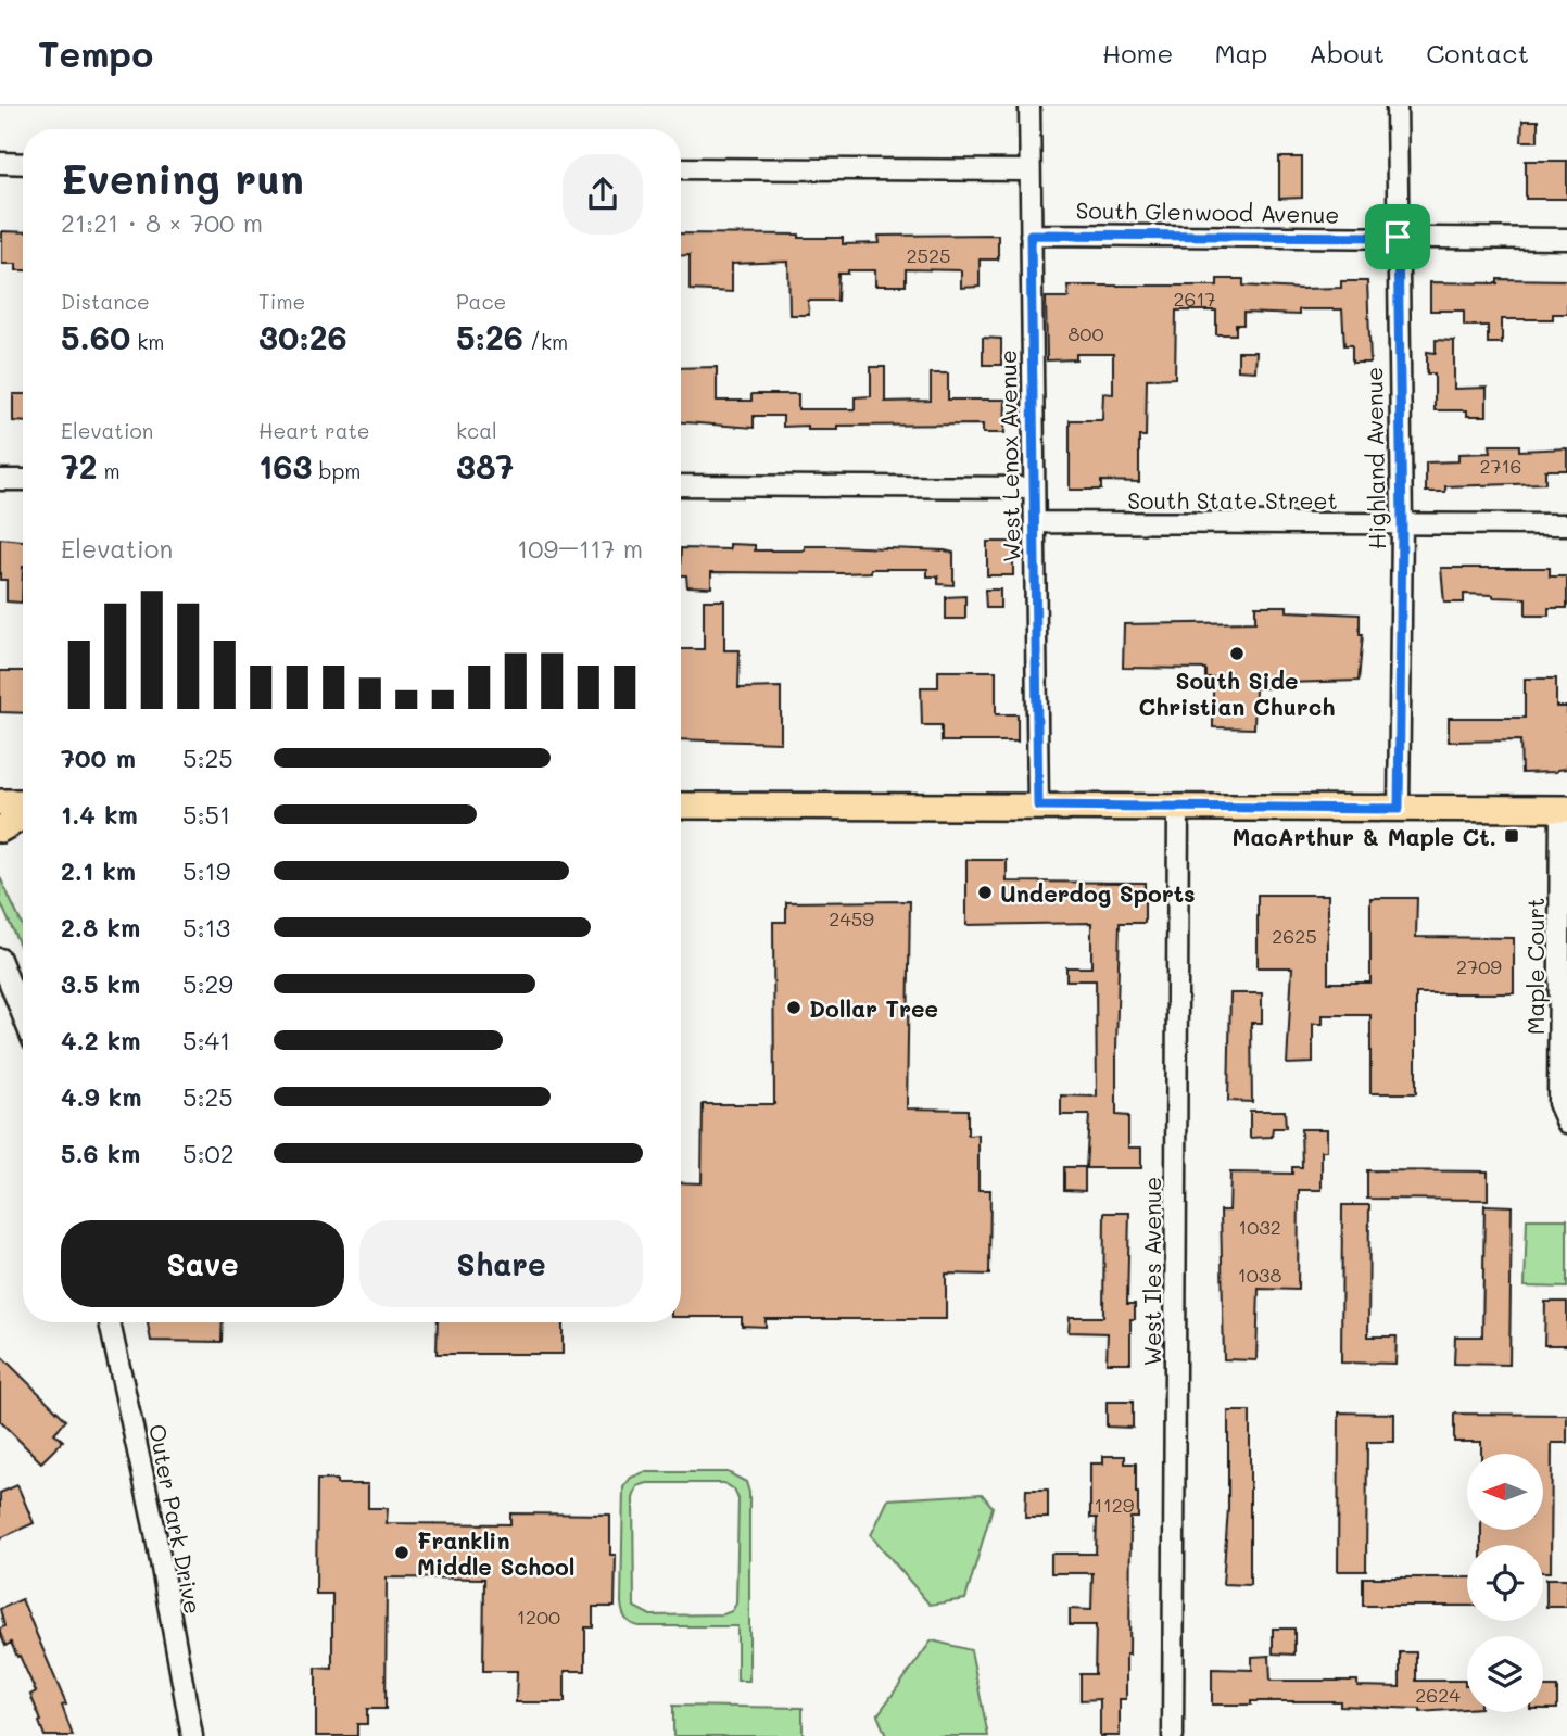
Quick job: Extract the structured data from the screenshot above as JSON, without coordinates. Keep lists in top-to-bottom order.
{
  "streets": {
    "street": [
      "South Glenwood Avenue",
      "West Lenox Avenue",
      "Highland Avenue",
      "South State Street",
      "Maple Court",
      "West Iles Avenue",
      "Outer Park Drive"
    ]
  },
  "crossings": [
    ["South Glenwood Avenue", "West Lenox Avenue"],
    ["South Glenwood Avenue", "Highland Avenue"],
    ["West Lenox Avenue", "South State Street"],
    ["Highland Avenue", "South State Street"]
  ],
  "places": {
    "other": [
      "South Side Christian Church",
      "Underdog Sports",
      "Dollar Tree",
      "Franklin Middle School"
    ],
    "transit": ["MacArthur & Maple Ct."]
  },
  "house_numbers": [
    "2525",
    "2617",
    "800",
    "2716",
    "2459",
    "2625",
    "2709",
    "1032",
    "1038",
    "1129",
    "1200",
    "2624"
  ],
  "north": "left",
  "page": {
    "header": "Tempo",
    "nav": [
      "Home",
      "Map",
      "About",
      "Contact"
    ],
    "heading": ["Evening run", "21:21 · 8 × 700 m"],
    "stats": [
      ["Distance", "5.60 km"],
      ["Time", "30:26"],
      ["Pace", "5:26 /km"],
      ["Elevation", "72 m"],
      ["Heart rate", "163 bpm"],
      ["kcal", "387"]
    ],
    "chart": ["Elevation", "109–117 m"],
    "list": [
      {
        "name": "700 m",
        "note": "5:25"
      },
      {
        "name": "1.4 km",
        "note": "5:51"
      },
      {
        "name": "2.1 km",
        "note": "5:19"
      },
      {
        "name": "2.8 km",
        "note": "5:13"
      },
      {
        "name": "3.5 km",
        "note": "5:29"
      },
      {
        "name": "4.2 km",
        "note": "5:41"
      },
      {
        "name": "4.9 km",
        "note": "5:25"
      },
      {
        "name": "5.6 km",
        "note": "5:02"
      }
    ],
    "buttons": ["Save", "Share"]
  }
}
